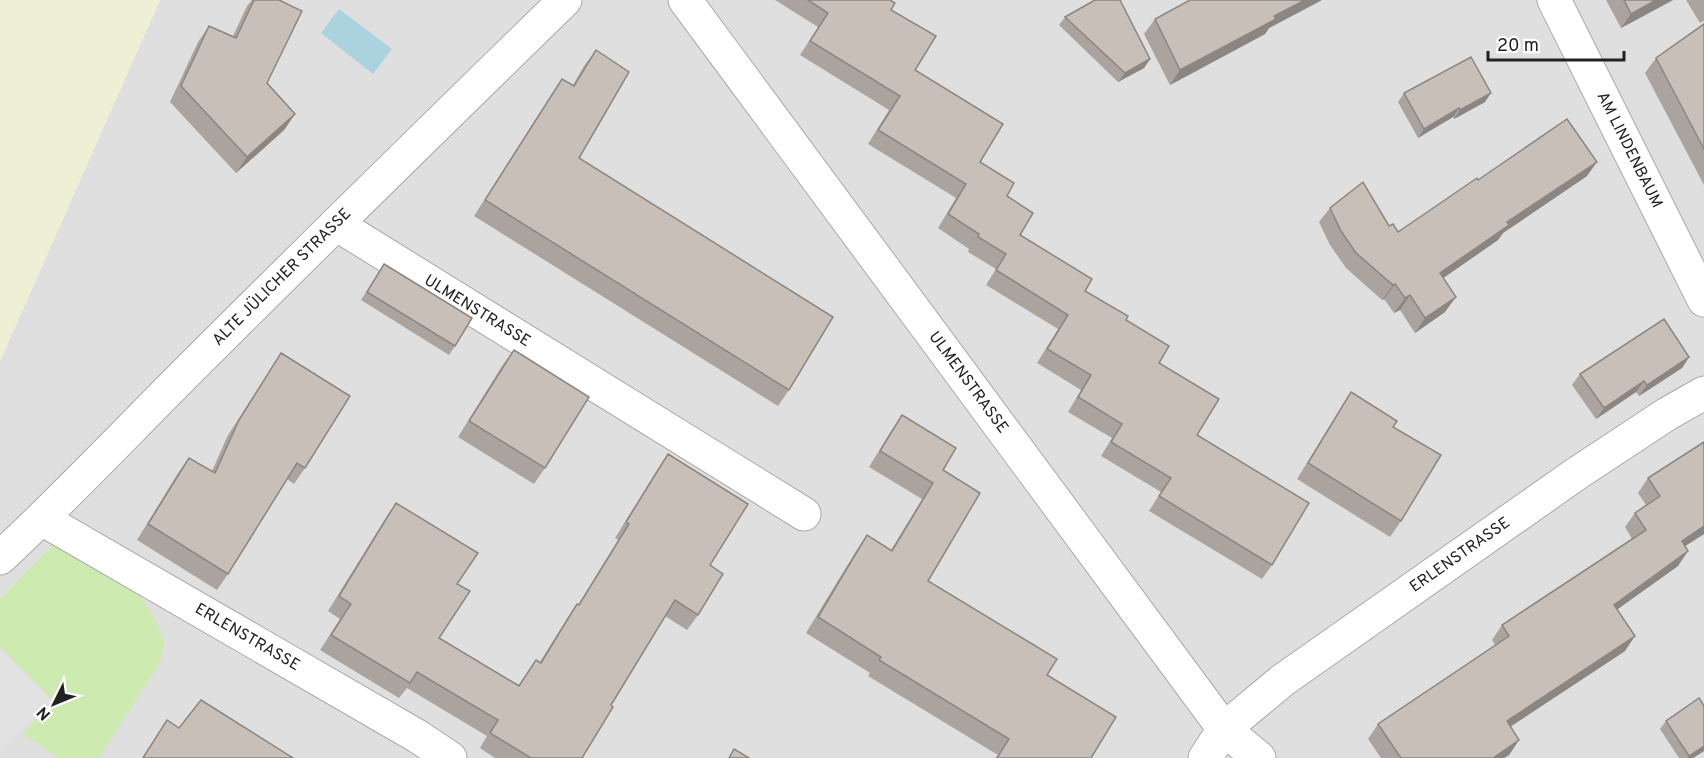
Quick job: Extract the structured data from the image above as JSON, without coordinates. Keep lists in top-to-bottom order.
{
  "streets": {
    "street": [
      "AM LINDENBAUM",
      "ALTE JÜLICHER STRASSE",
      "ULMENSTRASSE",
      "ERLENSTRASSE"
    ]
  },
  "crossings": [
    ["ALTE JÜLICHER STRASSE", "ULMENSTRASSE"],
    ["ALTE JÜLICHER STRASSE", "ERLENSTRASSE"],
    ["ULMENSTRASSE", "ERLENSTRASSE"]
  ],
  "scale_bar": "20 m",
  "north": "bottom left"
}
